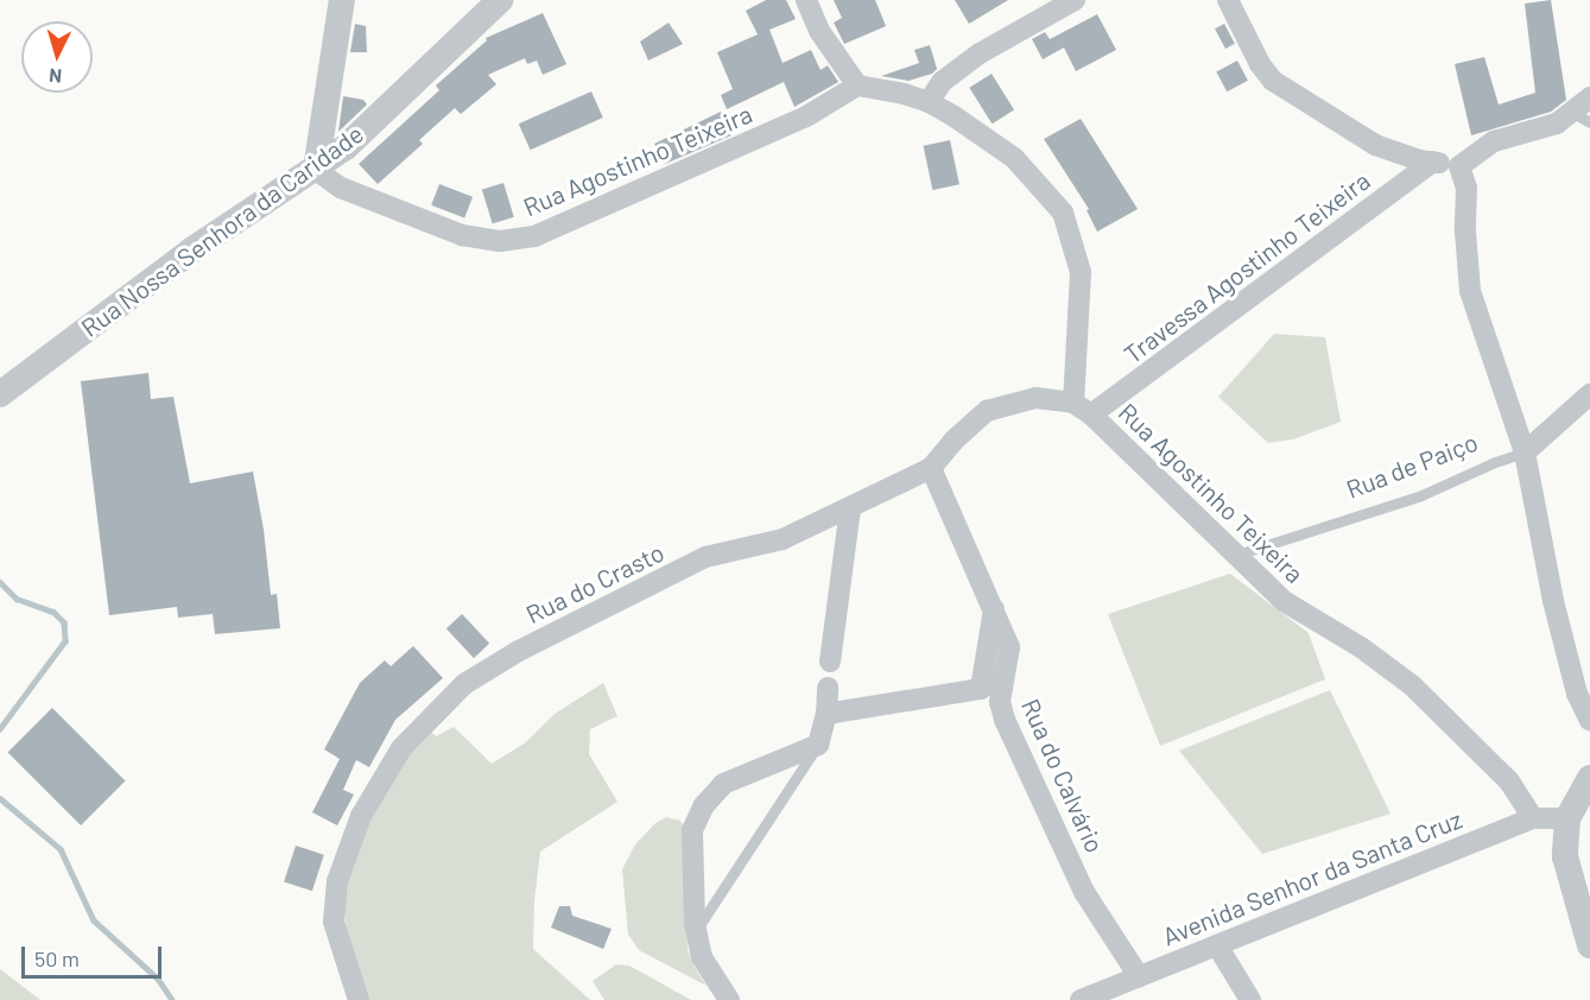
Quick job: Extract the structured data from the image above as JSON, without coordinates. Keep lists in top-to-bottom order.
{
  "streets": {
    "street": [
      "Rua Agostinho Teixeira",
      "Rua Nossa Senhora da Caridade",
      "Travessa Agostinho Teixeira",
      "Rua de Paiço",
      "Rua do Crasto",
      "Rua do Calvário",
      "Avenida Senhor da Santa Cruz"
    ]
  },
  "crossings": [
    ["Rua Agostinho Teixeira", "Rua Nossa Senhora da Caridade"],
    ["Rua Agostinho Teixeira", "Travessa Agostinho Teixeira"],
    ["Rua Agostinho Teixeira", "Rua de Paiço"],
    ["Rua Agostinho Teixeira", "Rua do Crasto"],
    ["Rua Agostinho Teixeira", "Avenida Senhor da Santa Cruz"],
    ["Travessa Agostinho Teixeira", "Rua do Crasto"],
    ["Rua do Crasto", "Rua do Calvário"],
    ["Rua do Calvário", "Avenida Senhor da Santa Cruz"]
  ],
  "scale_bar": "50 m",
  "north": "bottom"
}
